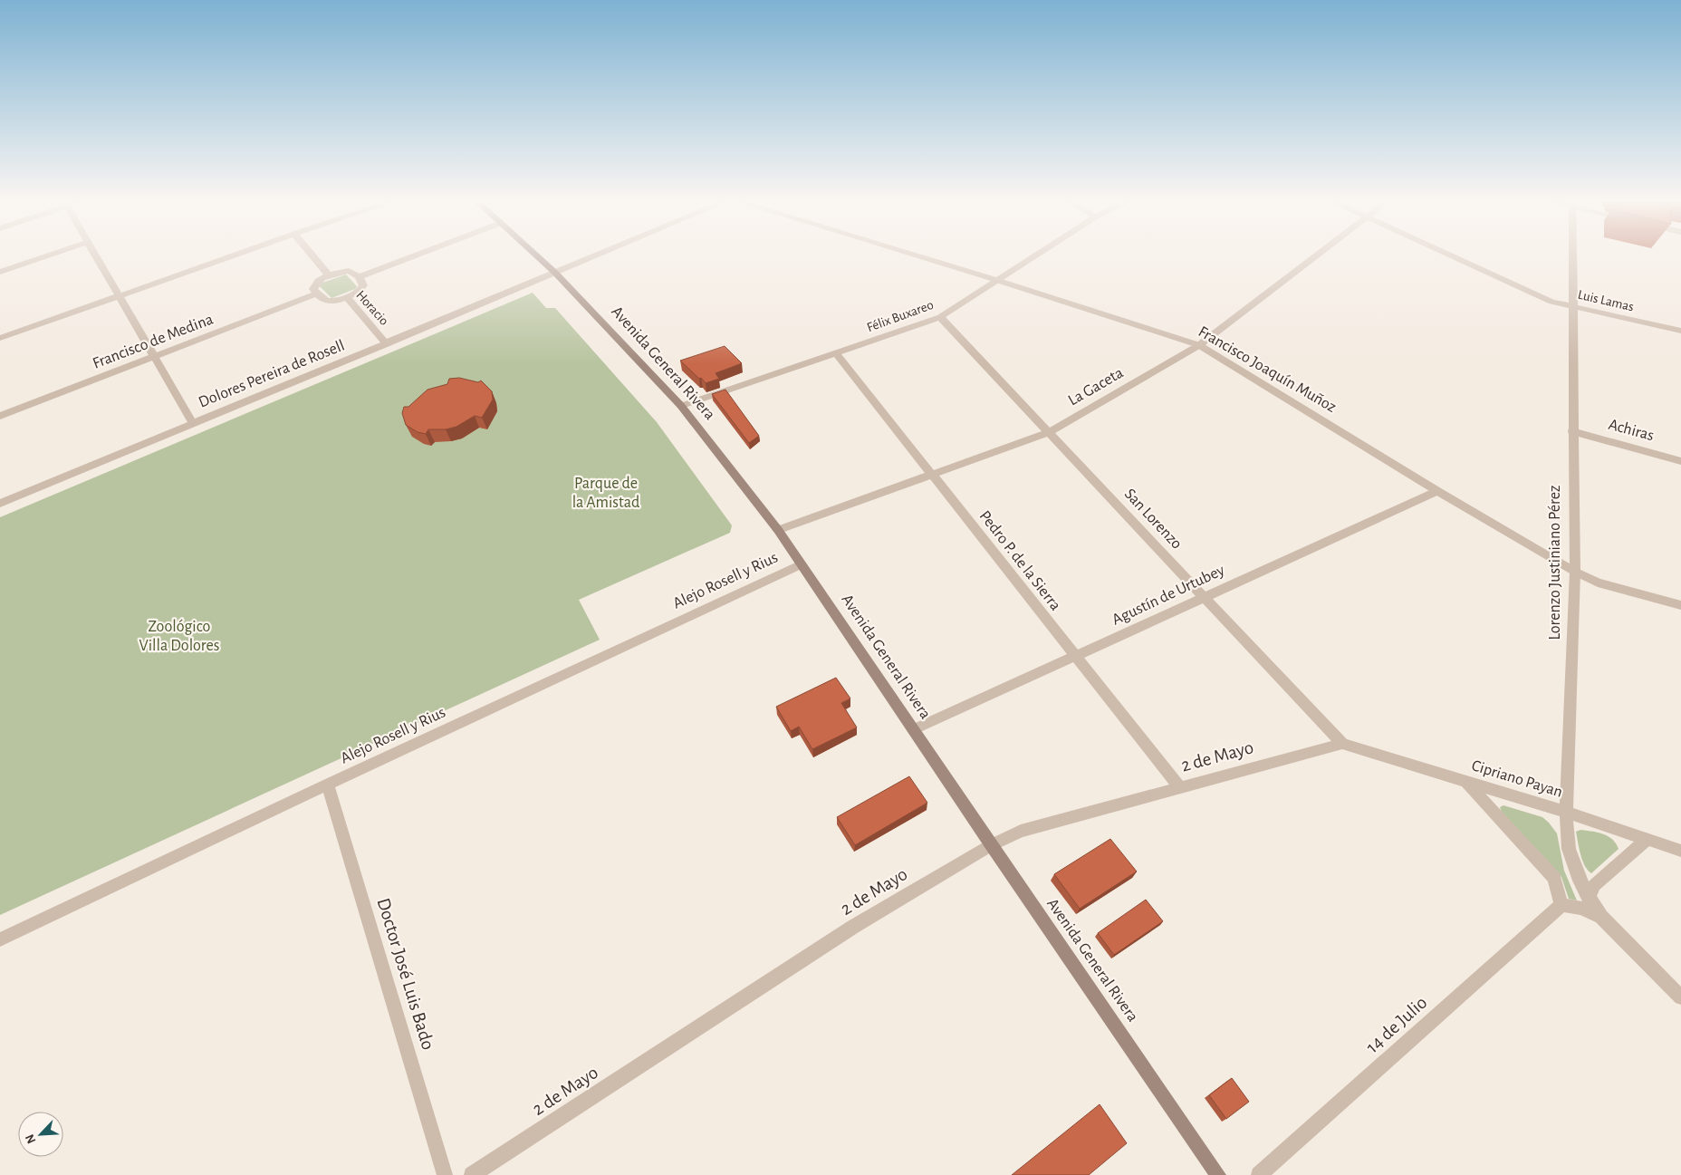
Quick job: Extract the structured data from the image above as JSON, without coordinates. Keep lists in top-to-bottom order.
{
  "streets": {
    "main road": ["Avenida General Rivera"],
    "street": [
      "Luis Lamas",
      "Horacio",
      "Félix Buxareo",
      "Francisco de Medina",
      "Francisco Joaquín Muñoz",
      "Dolores Pereira de Rosell",
      "La Gaceta",
      "Achiras",
      "San Lorenzo",
      "Pedro P. de la Sierra",
      "Lorenzo Justiniano Pérez",
      "Alejo Rosell y Rius",
      "Agustín de Urtubey",
      "2 de Mayo",
      "Cipriano Payan",
      "Doctor José Luis Bado",
      "14 de Julio"
    ]
  },
  "crossings": [
    ["Luis Lamas", "Lorenzo Justiniano Pérez"],
    ["Horacio", "Francisco de Medina"],
    ["Horacio", "Dolores Pereira de Rosell"],
    ["Félix Buxareo", "Avenida General Rivera"],
    ["Félix Buxareo", "Francisco Joaquín Muñoz"],
    ["Félix Buxareo", "San Lorenzo"],
    ["Félix Buxareo", "Pedro P. de la Sierra"],
    ["Avenida General Rivera", "Dolores Pereira de Rosell"],
    ["Avenida General Rivera", "La Gaceta"],
    ["Avenida General Rivera", "Alejo Rosell y Rius"],
    ["Avenida General Rivera", "Agustín de Urtubey"],
    ["Avenida General Rivera", "2 de Mayo"],
    ["Francisco Joaquín Muñoz", "La Gaceta"],
    ["Francisco Joaquín Muñoz", "Lorenzo Justiniano Pérez"],
    ["Francisco Joaquín Muñoz", "Agustín de Urtubey"],
    ["La Gaceta", "San Lorenzo"],
    ["La Gaceta", "Pedro P. de la Sierra"],
    ["Achiras", "Lorenzo Justiniano Pérez"],
    ["San Lorenzo", "Agustín de Urtubey"],
    ["San Lorenzo", "2 de Mayo"],
    ["San Lorenzo", "Cipriano Payan"],
    ["Pedro P. de la Sierra", "Agustín de Urtubey"],
    ["Pedro P. de la Sierra", "2 de Mayo"],
    ["Lorenzo Justiniano Pérez", "Cipriano Payan"],
    ["Alejo Rosell y Rius", "Doctor José Luis Bado"],
    ["2 de Mayo", "Cipriano Payan"]
  ],
  "parks": ["Parque de la Amistad", "Zoológico Villa Dolores"],
  "north": "bottom left"
}
